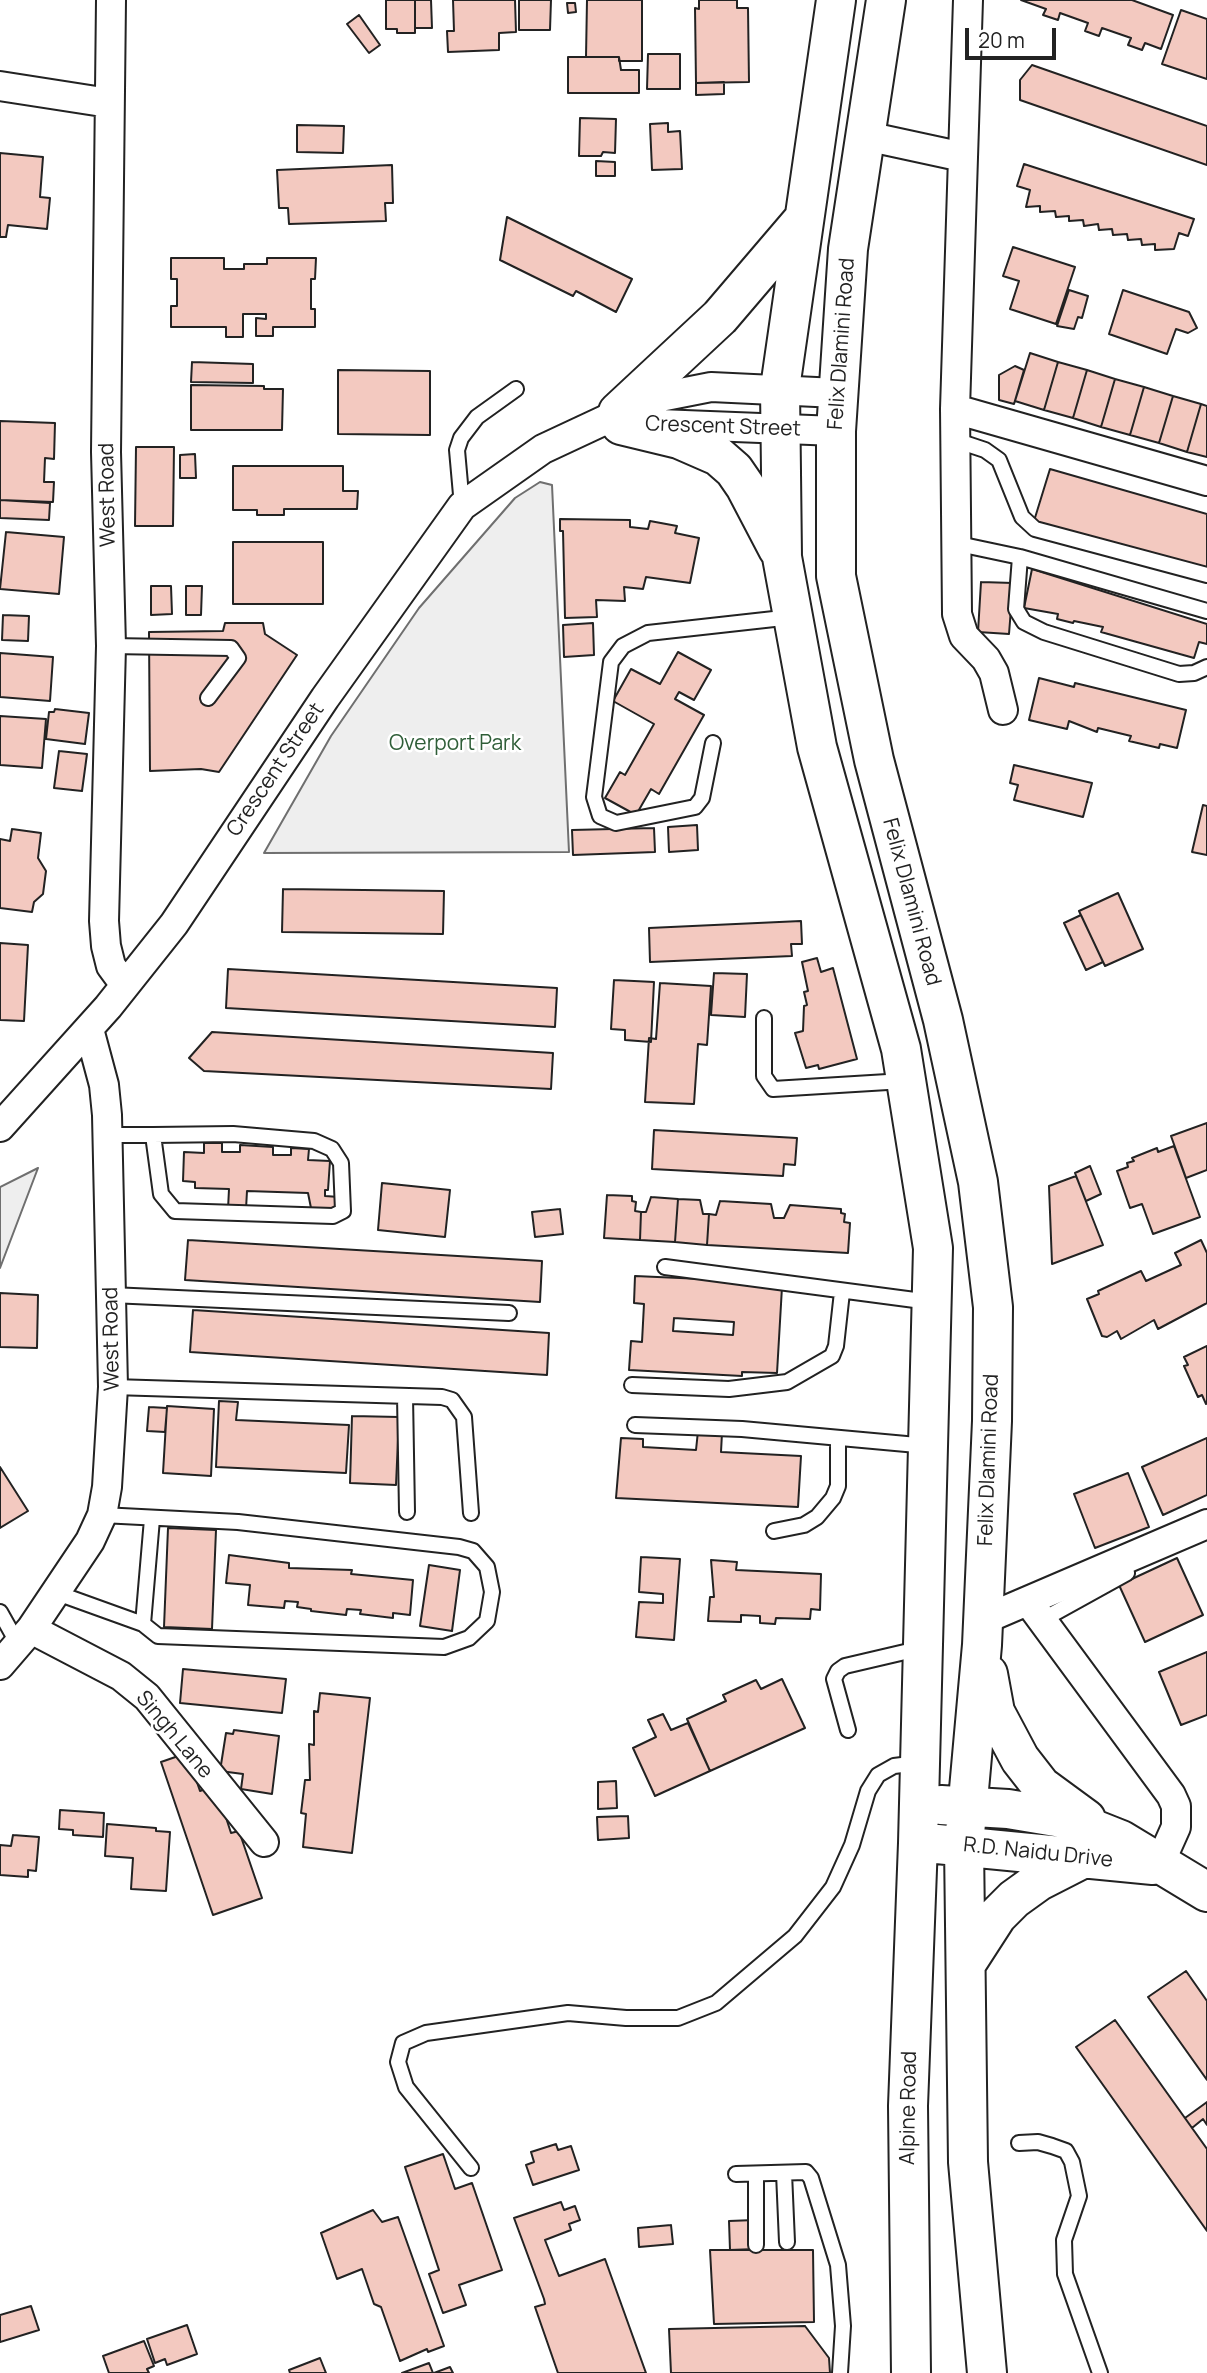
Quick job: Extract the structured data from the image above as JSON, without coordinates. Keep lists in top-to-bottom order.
{
  "streets": {
    "main road": ["Felix Dlamini Road", "R.D. Naidu Drive", "Alpine Road"],
    "street": ["Crescent Street", "West Road", "Singh Lane"]
  },
  "crossings": [
    ["Felix Dlamini Road", "Crescent Street"],
    ["Felix Dlamini Road", "R.D. Naidu Drive"],
    ["Crescent Street", "West Road"],
    ["West Road", "Singh Lane"],
    ["R.D. Naidu Drive", "Alpine Road"]
  ],
  "parks": ["Overport Park"],
  "scale_bar": "20 m"
}
